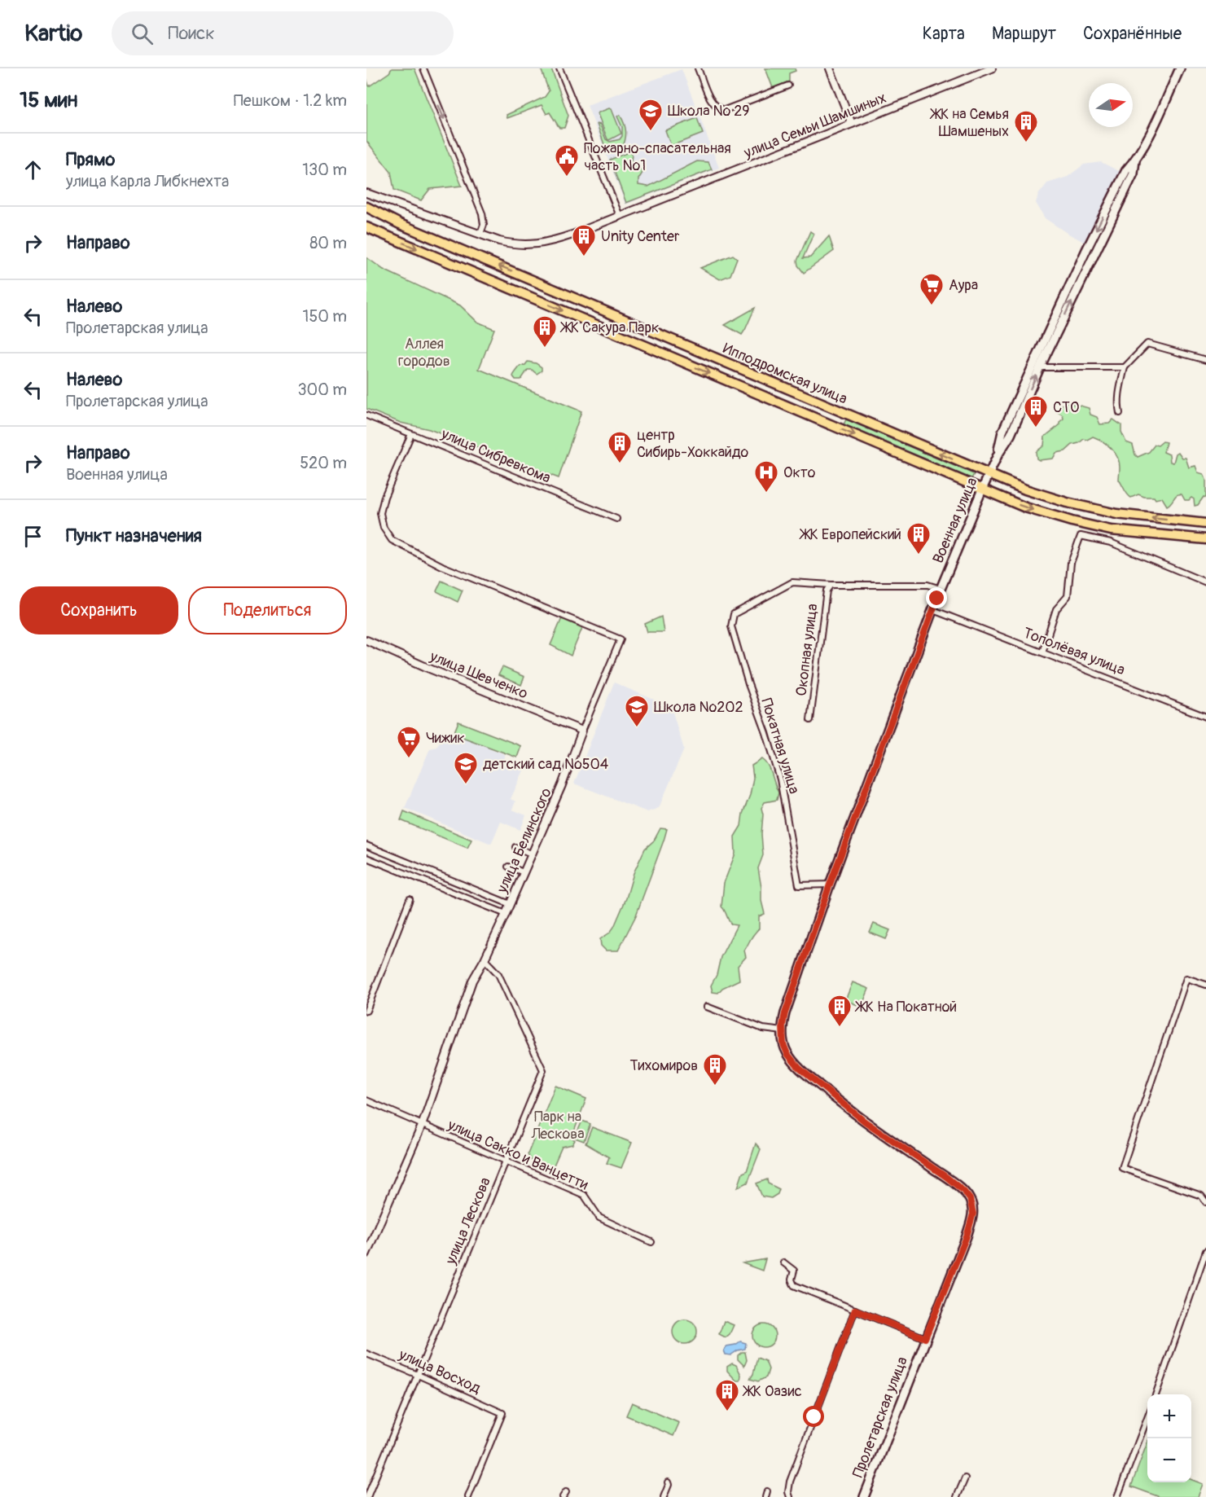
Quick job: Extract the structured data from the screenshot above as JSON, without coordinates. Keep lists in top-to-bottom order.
{
  "streets": {
    "highway": ["Ипподромская улица"],
    "main road": ["Военная улица", "Пролетарская улица"],
    "street": [
      "улица Семьи Шамшиных",
      "улица Сибревкома",
      "Окопная улица",
      "Тополёвая улица",
      "улица Шевченко",
      "Покатная улица",
      "улица Белинского",
      "улица Сакко и Ванцетти",
      "улица Лескова",
      "улица Восход"
    ]
  },
  "crossings": [
    ["Ипподромская улица", "Военная улица"],
    ["улица Сибревкома", "улица Белинского"],
    ["Военная улица", "Тополёвая улица"],
    ["Военная улица", "Покатная улица"],
    ["Военная улица", "Пролетарская улица"],
    ["Окопная улица", "Покатная улица"],
    ["улица Шевченко", "улица Белинского"],
    ["улица Белинского", "улица Сакко и Ванцетти"],
    ["улица Белинского", "улица Лескова"],
    ["улица Сакко и Ванцетти", "улица Лескова"],
    ["улица Лескова", "улица Восход"]
  ],
  "parks": ["Аллея городов", "Парк на Лескова"],
  "places": {
    "school or university": ["Школа № 29", "Школа №202", "детский сад №504"],
    "building": [
      "ЖК на Семья Шамшеных",
      "Unity Center",
      "ЖК Сакура Парк",
      "СТО",
      "центр Сибирь-Хоккайдо",
      "ЖК Европейский",
      "ЖК На Покатной",
      "Тихомиров",
      "ЖК Оазис"
    ],
    "public building": ["Пожарно-спасательная часть №1"],
    "supermarket": ["Аура", "Чижик"],
    "hospital": ["Окто"]
  },
  "north": "right",
  "page": {
    "header": "Kartio",
    "search": "Поиск",
    "nav": ["Карта", "Маршрут", "Сохранённые"],
    "heading": ["15 мин", "Пешком · 1.2 km"],
    "list": [
      ["Прямо", "улица Карла Либкнехта", "130 m"],
      ["Направо", "80 m"],
      ["Налево", "Пролетарская улица", "150 m"],
      ["Налево", "Пролетарская улица", "300 m"],
      ["Направо", "Военная улица", "520 m"],
      "Пункт назначения"
    ],
    "buttons": ["Сохранить", "Поделиться"],
    "map_buttons": ["+", "−"]
  }
}
